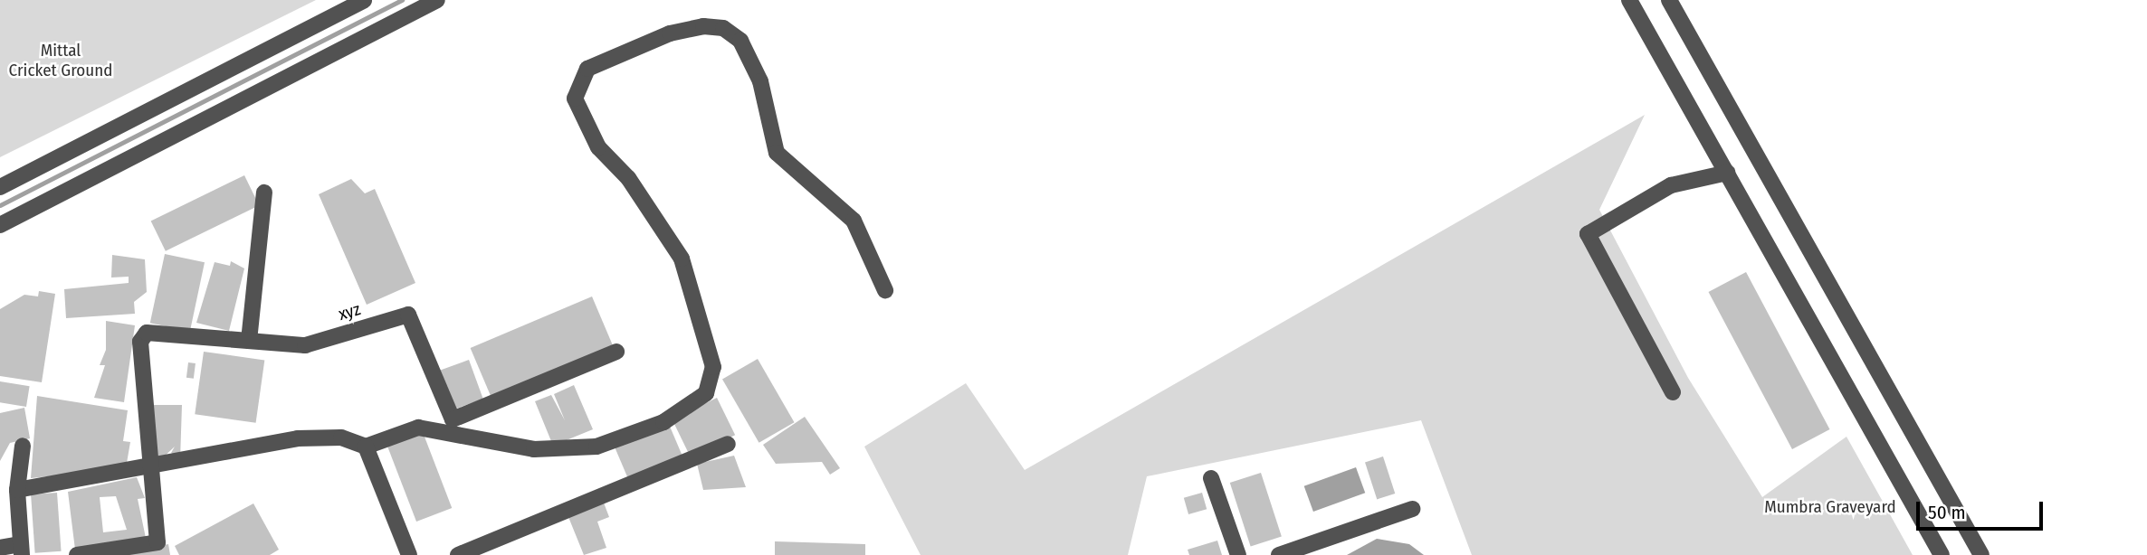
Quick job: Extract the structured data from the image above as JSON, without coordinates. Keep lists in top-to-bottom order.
{
  "streets": {
    "street": ["xyz"]
  },
  "parks": ["Mittal Cricket Ground", "Mumbra Graveyard"],
  "scale_bar": "50 m"
}
